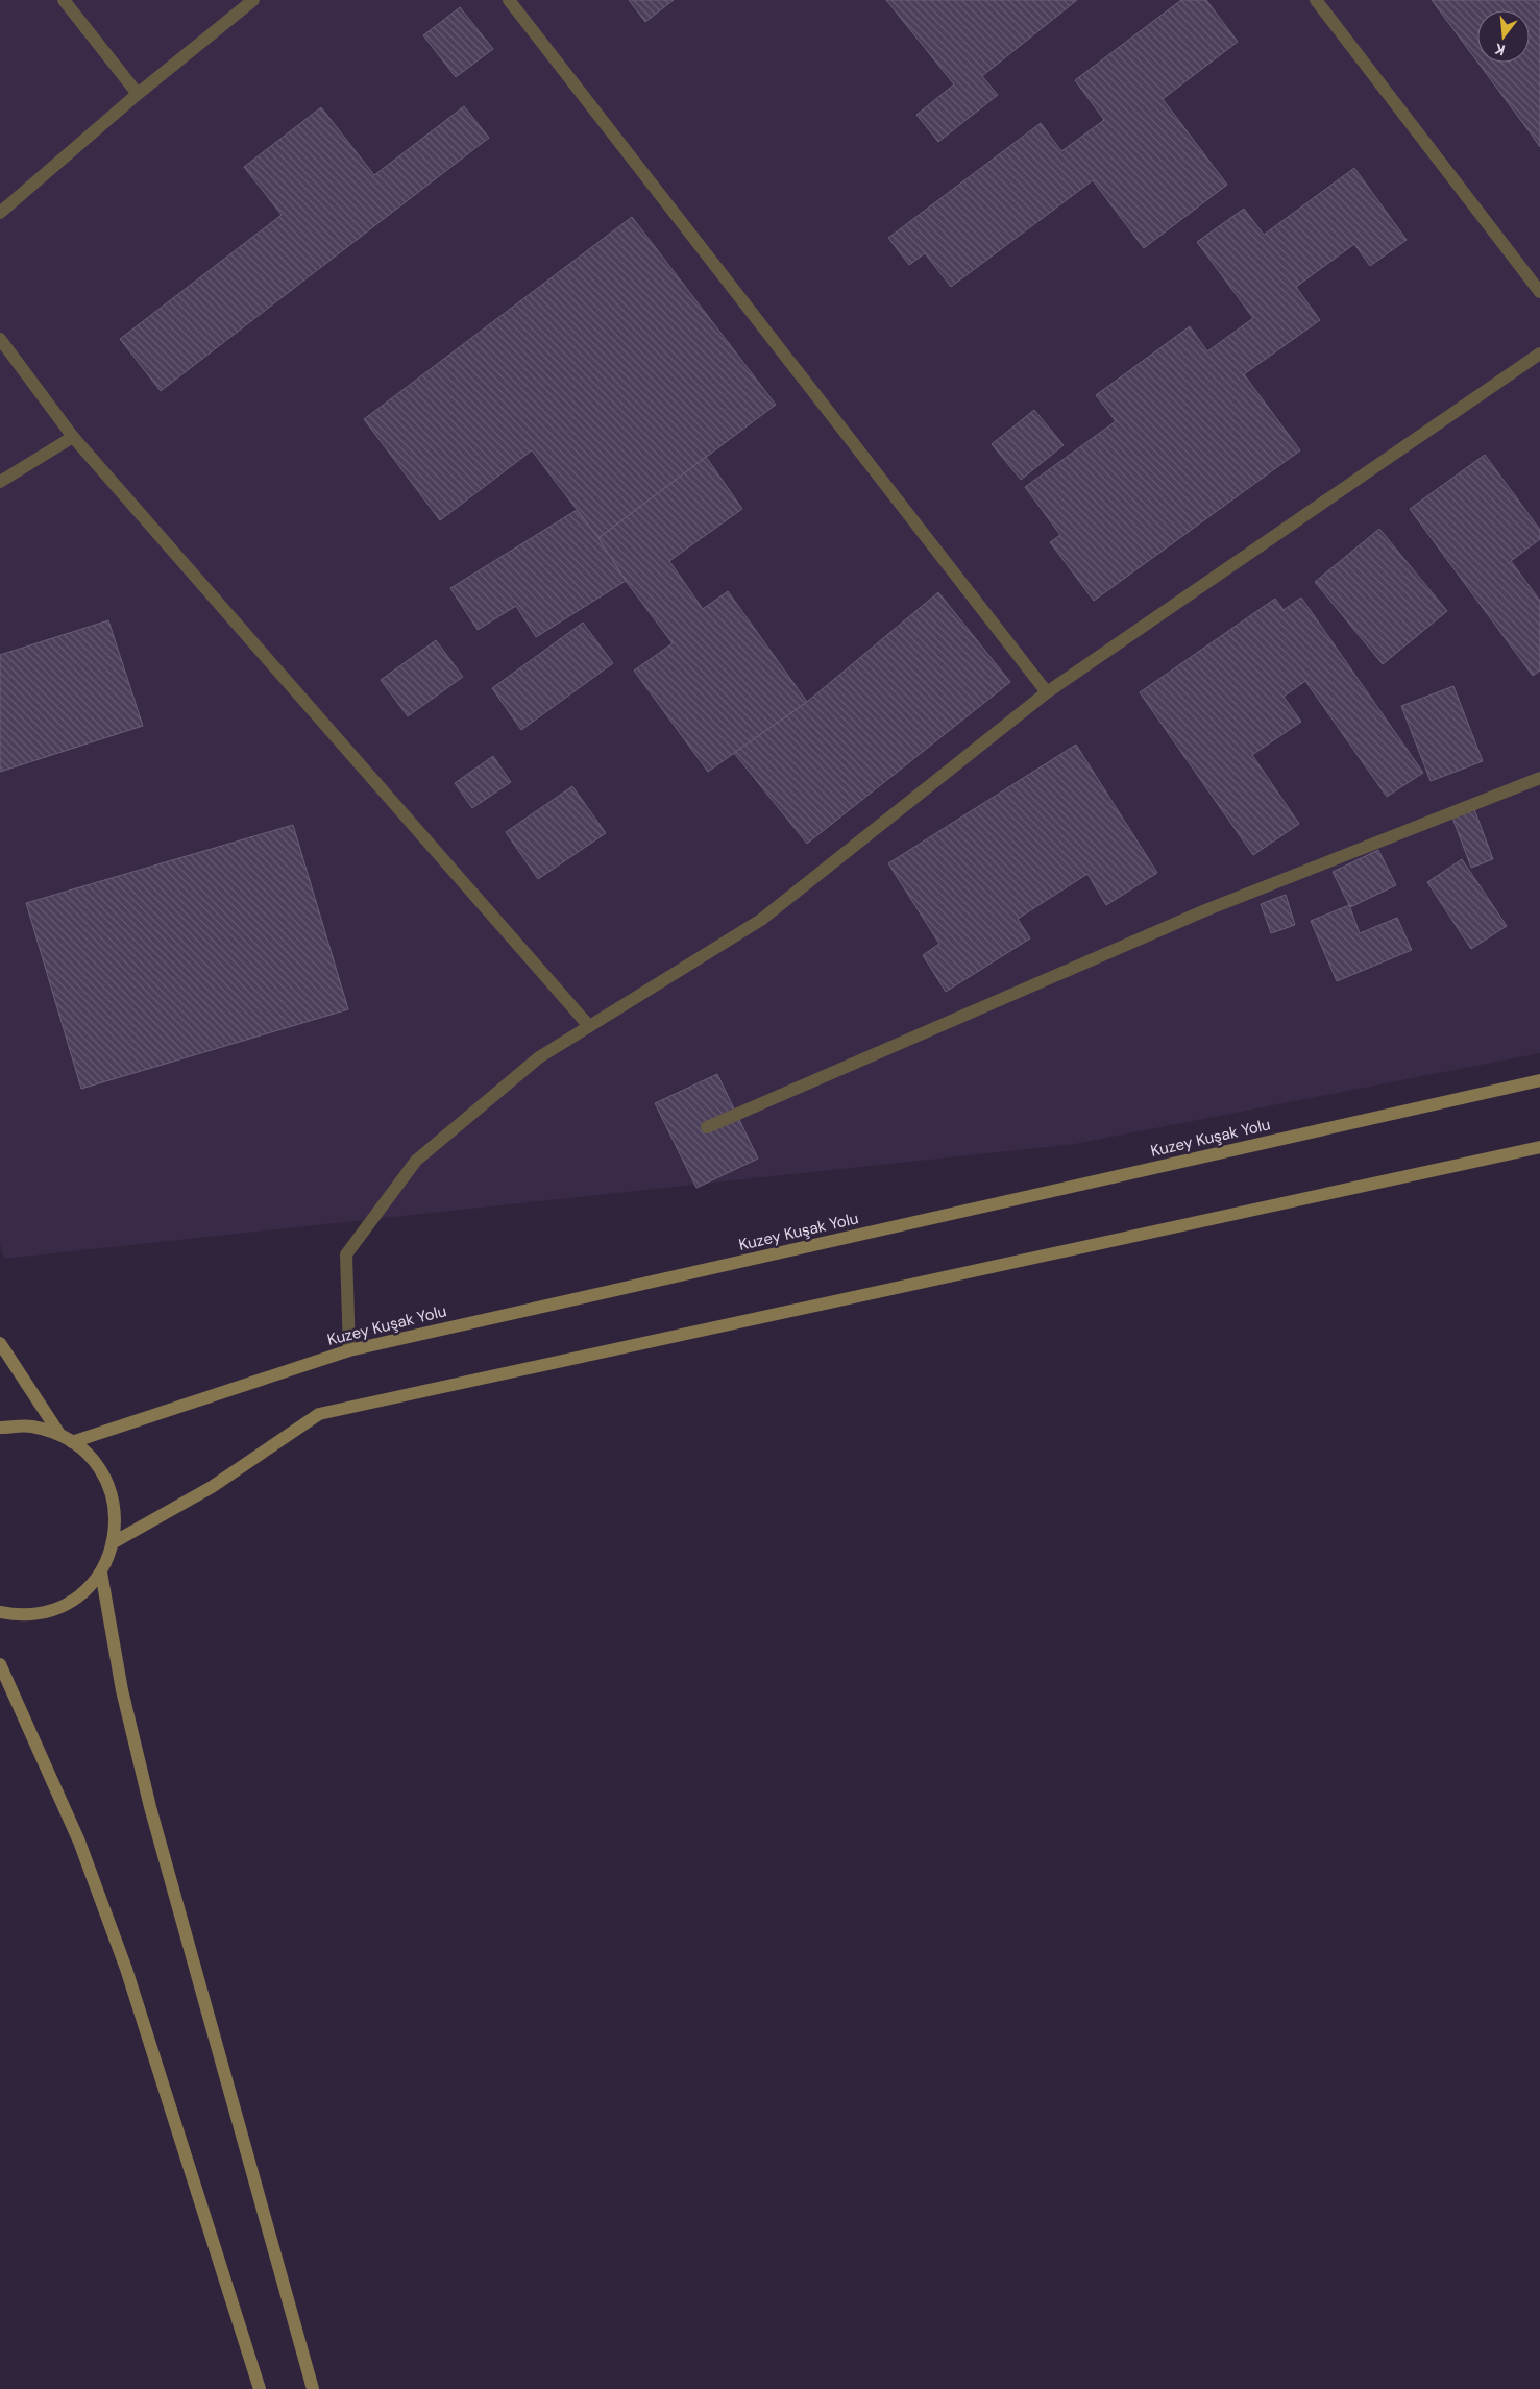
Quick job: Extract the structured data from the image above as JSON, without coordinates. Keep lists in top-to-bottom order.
{
  "streets": {
    "main road": ["Kuzey Kuşak Yolu"]
  },
  "north": "bottom"
}
